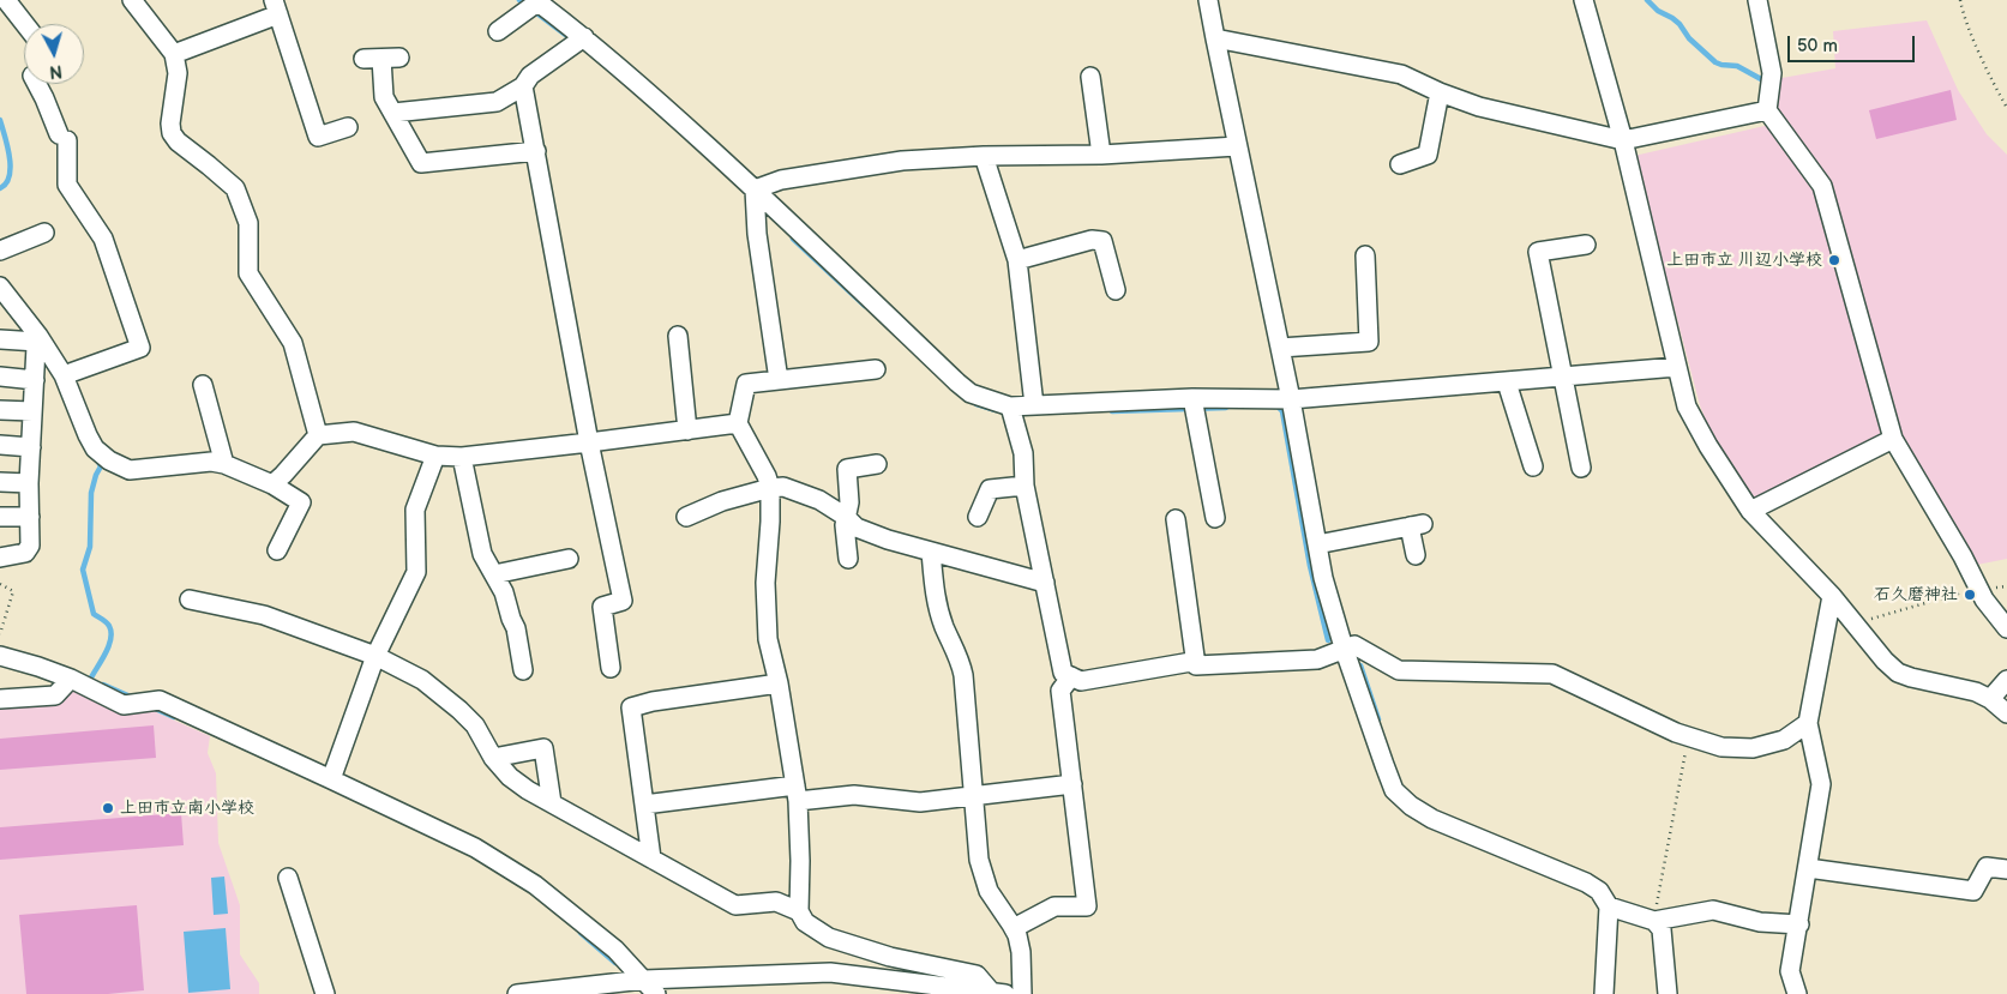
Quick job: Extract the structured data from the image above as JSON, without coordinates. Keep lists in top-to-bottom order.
{
  "places": ["上田市立 川辺小学校", "石久磨神社", "上田市立南小学校"],
  "scale_bar": "50 m",
  "north": "bottom"
}
